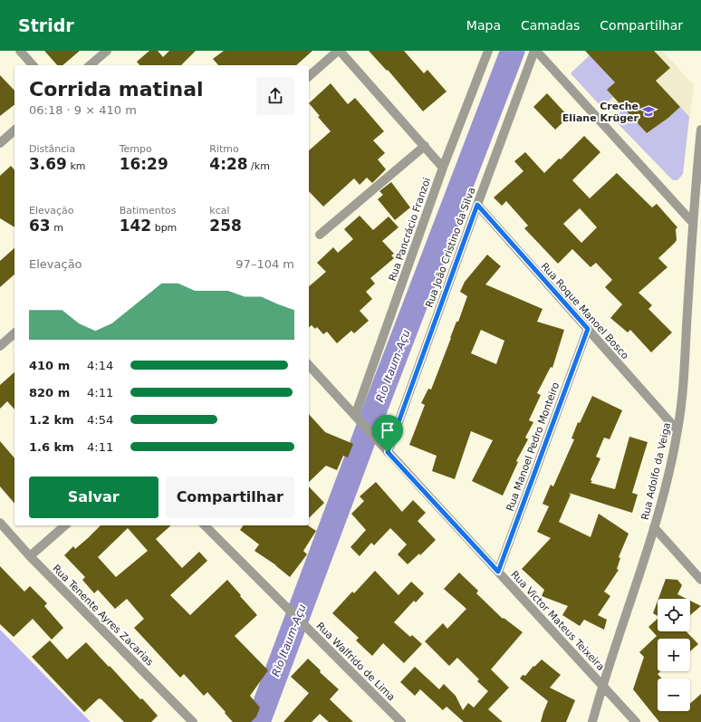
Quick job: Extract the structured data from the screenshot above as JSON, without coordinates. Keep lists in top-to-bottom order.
{
  "streets": {
    "street": [
      "Rua Pancrácio Franzoi",
      "Rua João Cristino da Silva",
      "Rua Roque Manoel Bosco",
      "Rua Manoel Pedro Monteiro",
      "Rua Adolfo da Veiga",
      "Rua Tenente Ayres Zacarias",
      "Rua Victor Mateus Teixeira",
      "Rua Walfrido de Lima"
    ]
  },
  "crossings": [
    ["Rua Pancrácio Franzoi", "Rua Victor Mateus Teixeira"],
    ["Rua João Cristino da Silva", "Rua Roque Manoel Bosco"],
    ["Rua João Cristino da Silva", "Rua Victor Mateus Teixeira"],
    ["Rua Roque Manoel Bosco", "Rua Manoel Pedro Monteiro"],
    ["Rua Roque Manoel Bosco", "Rua Adolfo da Veiga"],
    ["Rua Manoel Pedro Monteiro", "Rua Victor Mateus Teixeira"],
    ["Rua Adolfo da Veiga", "Rua Victor Mateus Teixeira"]
  ],
  "water": ["Rio Itaum-Açu"],
  "places": {
    "school or university": ["Creche Eliane Krüger"]
  },
  "page": {
    "header": "Stridr",
    "nav": ["Mapa", "Camadas", "Compartilhar"],
    "heading": ["Corrida matinal", "06:18 · 9 × 410 m"],
    "stats": [
      ["Distância", "3.69 km"],
      ["Tempo", "16:29"],
      ["Ritmo", "4:28 /km"],
      ["Elevação", "63 m"],
      ["Batimentos", "142 bpm"],
      ["kcal", "258"]
    ],
    "chart": ["Elevação", "97–104 m"],
    "list": [
      {
        "name": "410 m",
        "note": "4:14"
      },
      {
        "name": "820 m",
        "note": "4:11"
      },
      {
        "name": "1.2 km",
        "note": "4:54"
      },
      {
        "name": "1.6 km",
        "note": "4:11"
      }
    ],
    "buttons": ["Salvar", "Compartilhar"],
    "map_buttons": ["+", "−"]
  }
}
